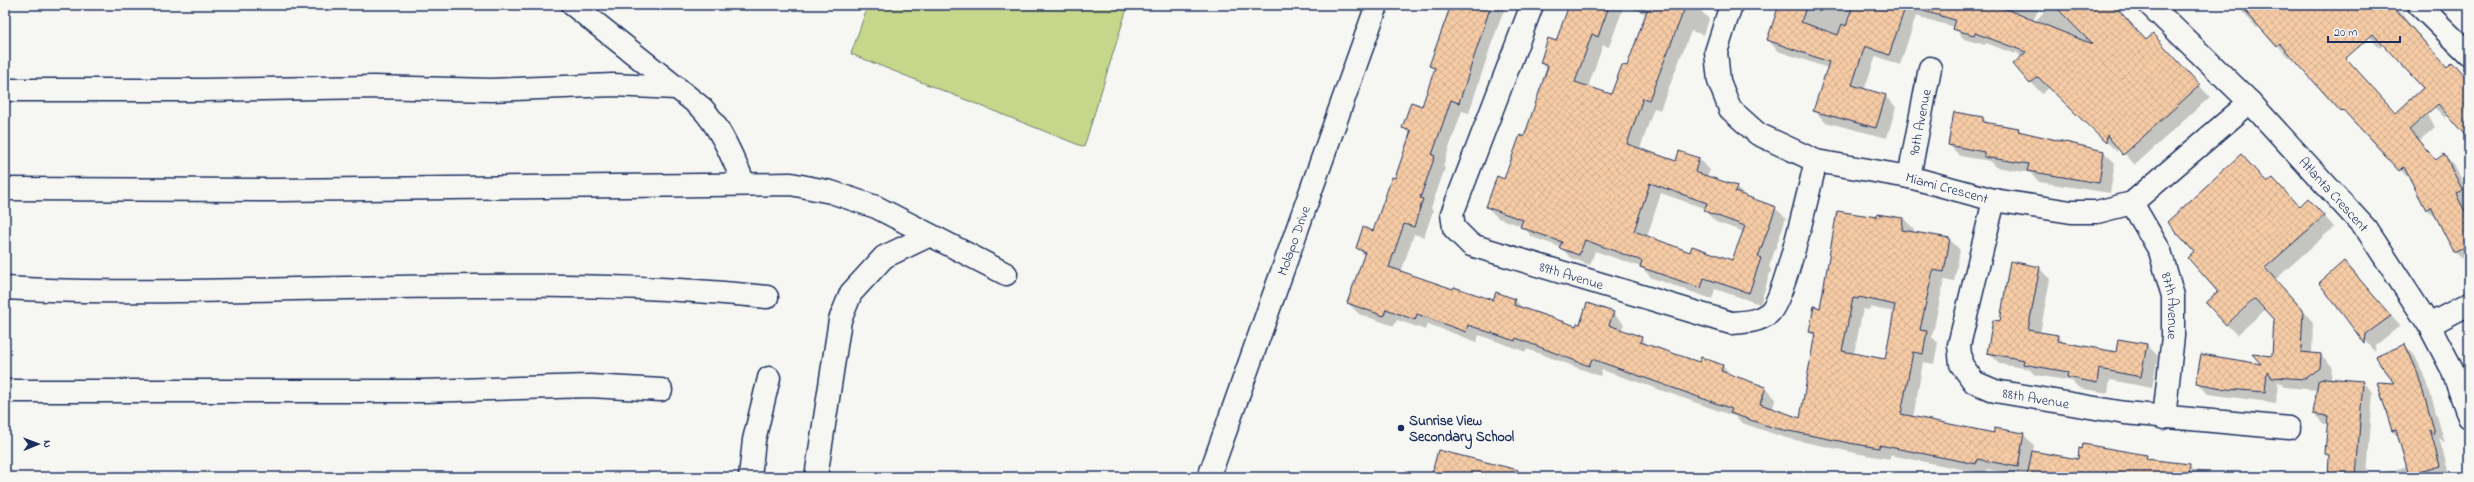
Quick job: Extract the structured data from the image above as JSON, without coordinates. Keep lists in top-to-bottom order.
{
  "streets": {
    "street": [
      "90th Avenue",
      "Miami Crescent",
      "Atlanta Crescent",
      "Molapo Drive",
      "89th Avenue",
      "87th Avenue",
      "88th Avenue"
    ]
  },
  "crossings": [
    ["90th Avenue", "Miami Crescent"],
    ["Miami Crescent", "Atlanta Crescent"],
    ["Miami Crescent", "89th Avenue"],
    ["Miami Crescent", "87th Avenue"],
    ["Miami Crescent", "88th Avenue"],
    ["87th Avenue", "88th Avenue"]
  ],
  "places": ["Sunrise View Secondary School"],
  "scale_bar": "20 m",
  "north": "right"
}
